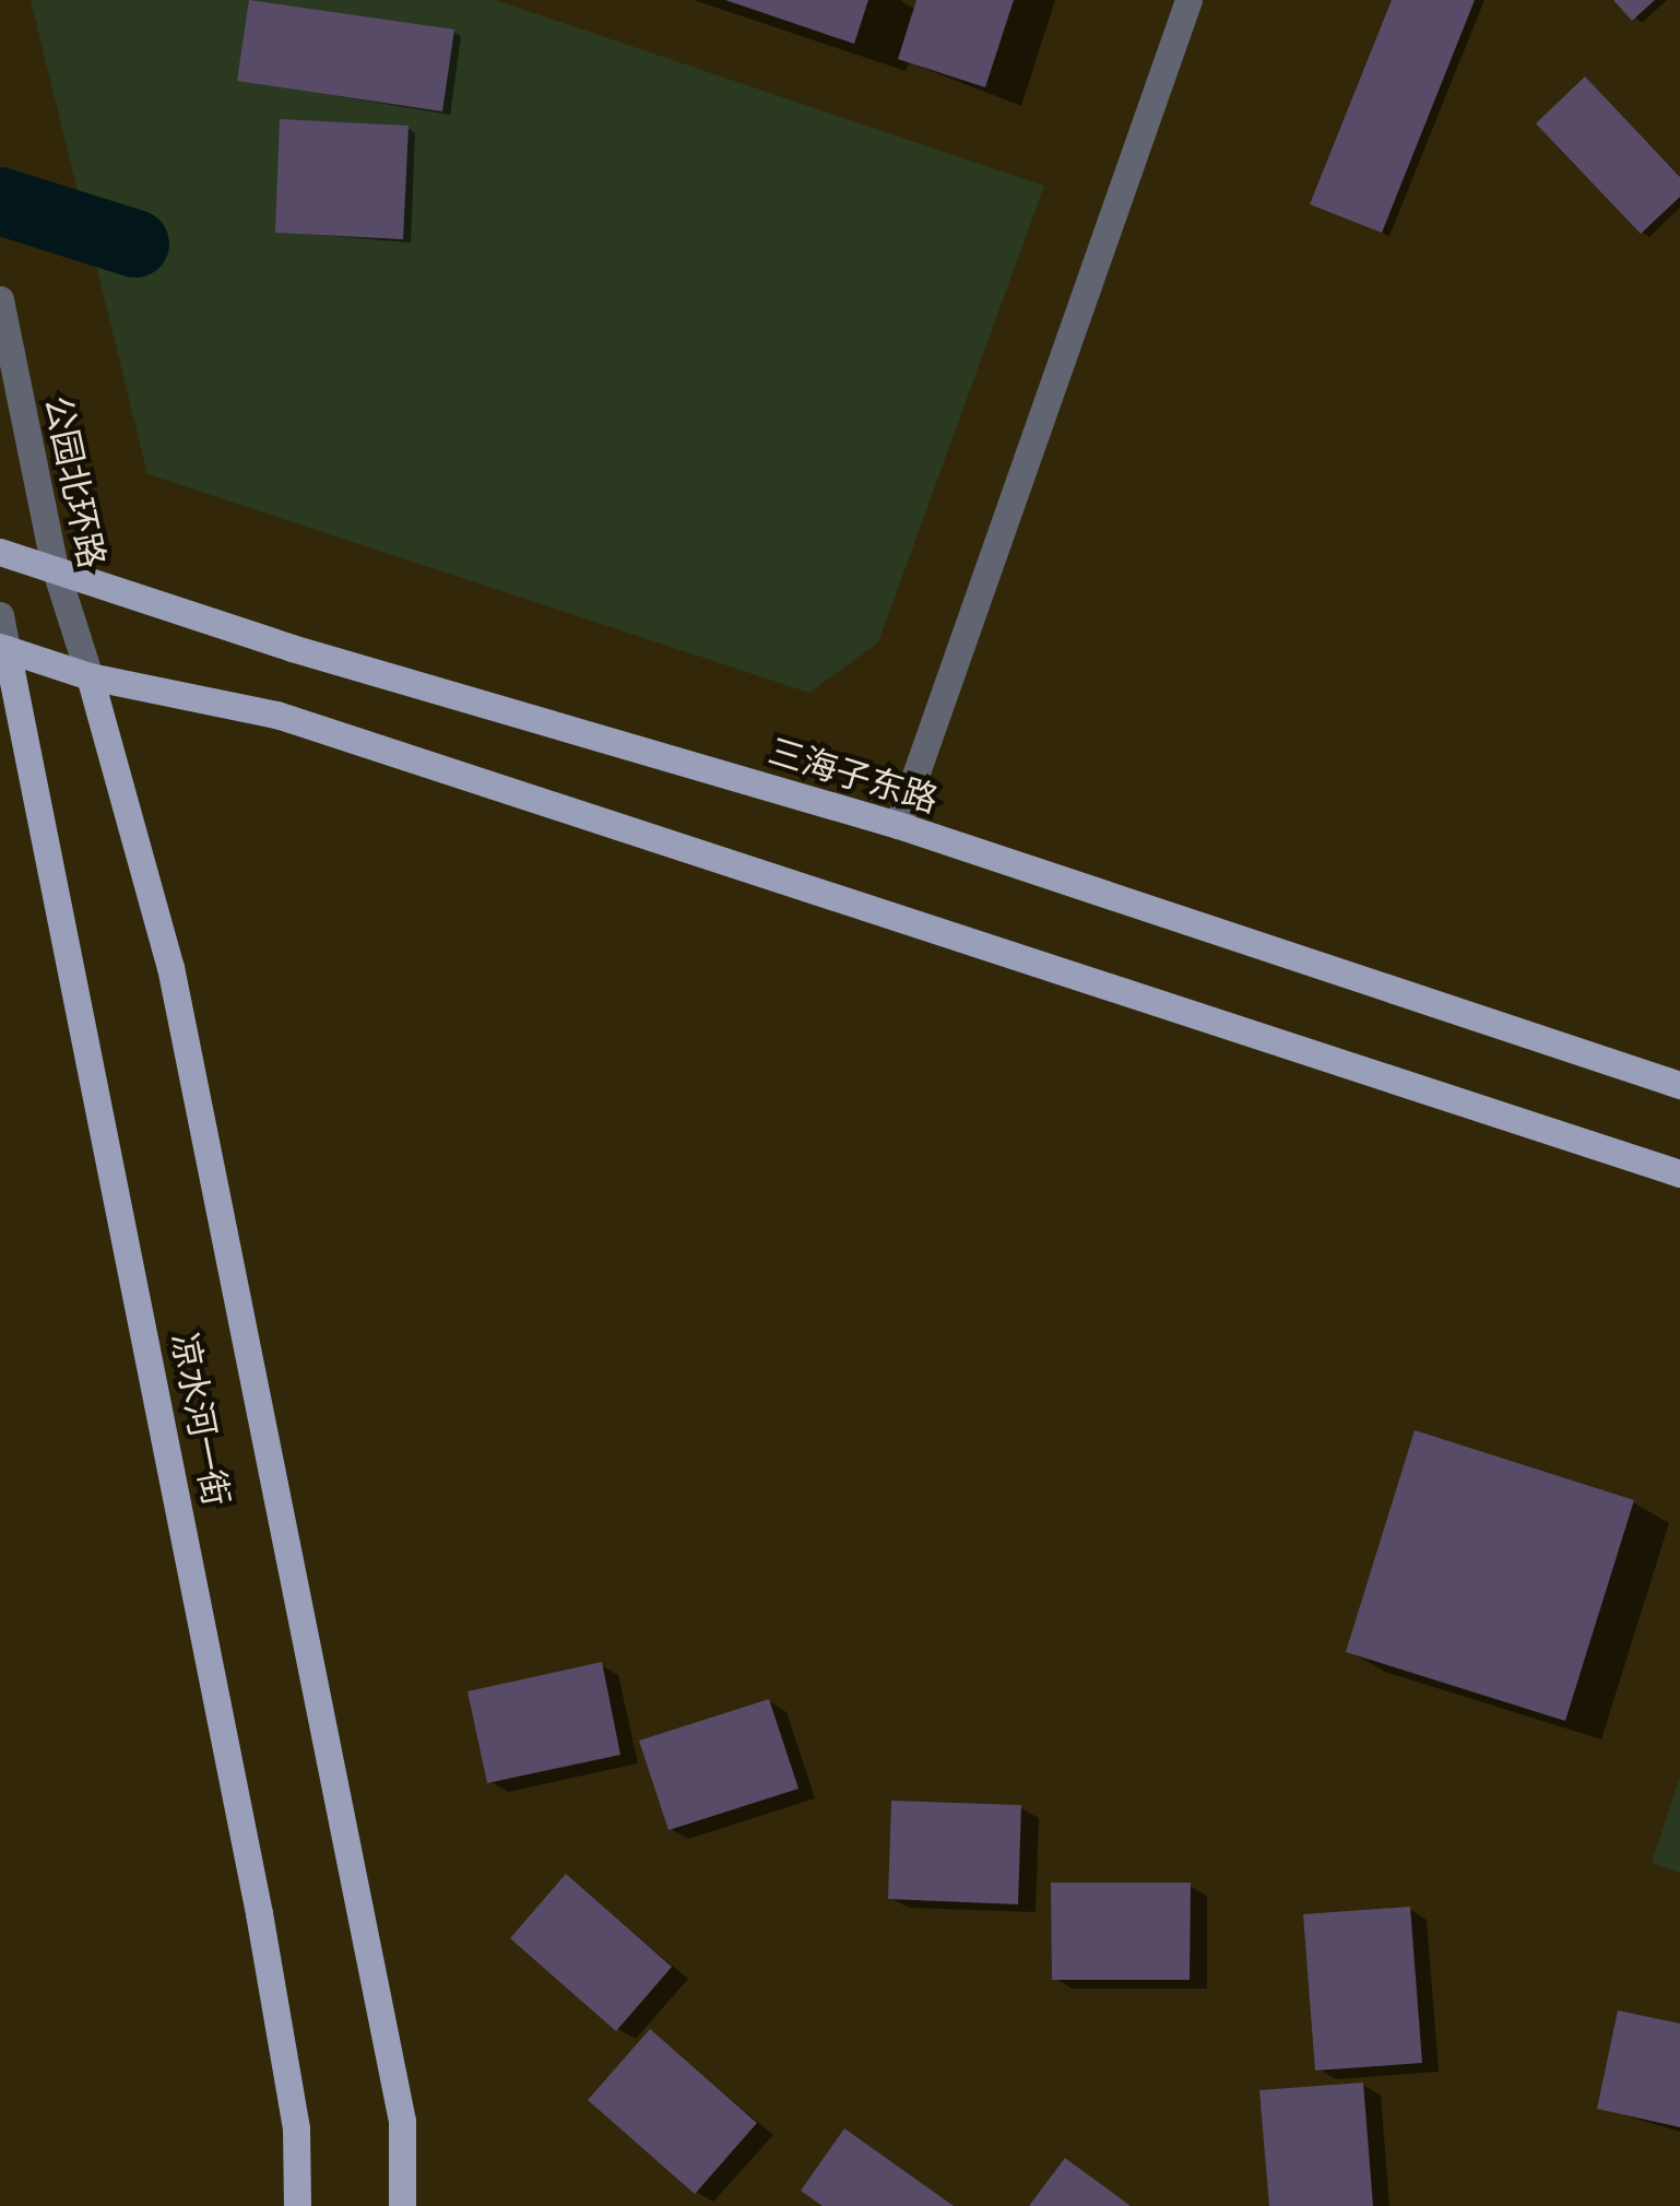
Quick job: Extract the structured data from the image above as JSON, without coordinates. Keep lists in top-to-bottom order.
{
  "streets": {
    "main road": ["三海子东路", "凉水河一街"],
    "street": ["公园北环路"]
  },
  "crossings": [
    ["公园北环路", "三海子东路"],
    ["公园北环路", "凉水河一街"]
  ]
}
